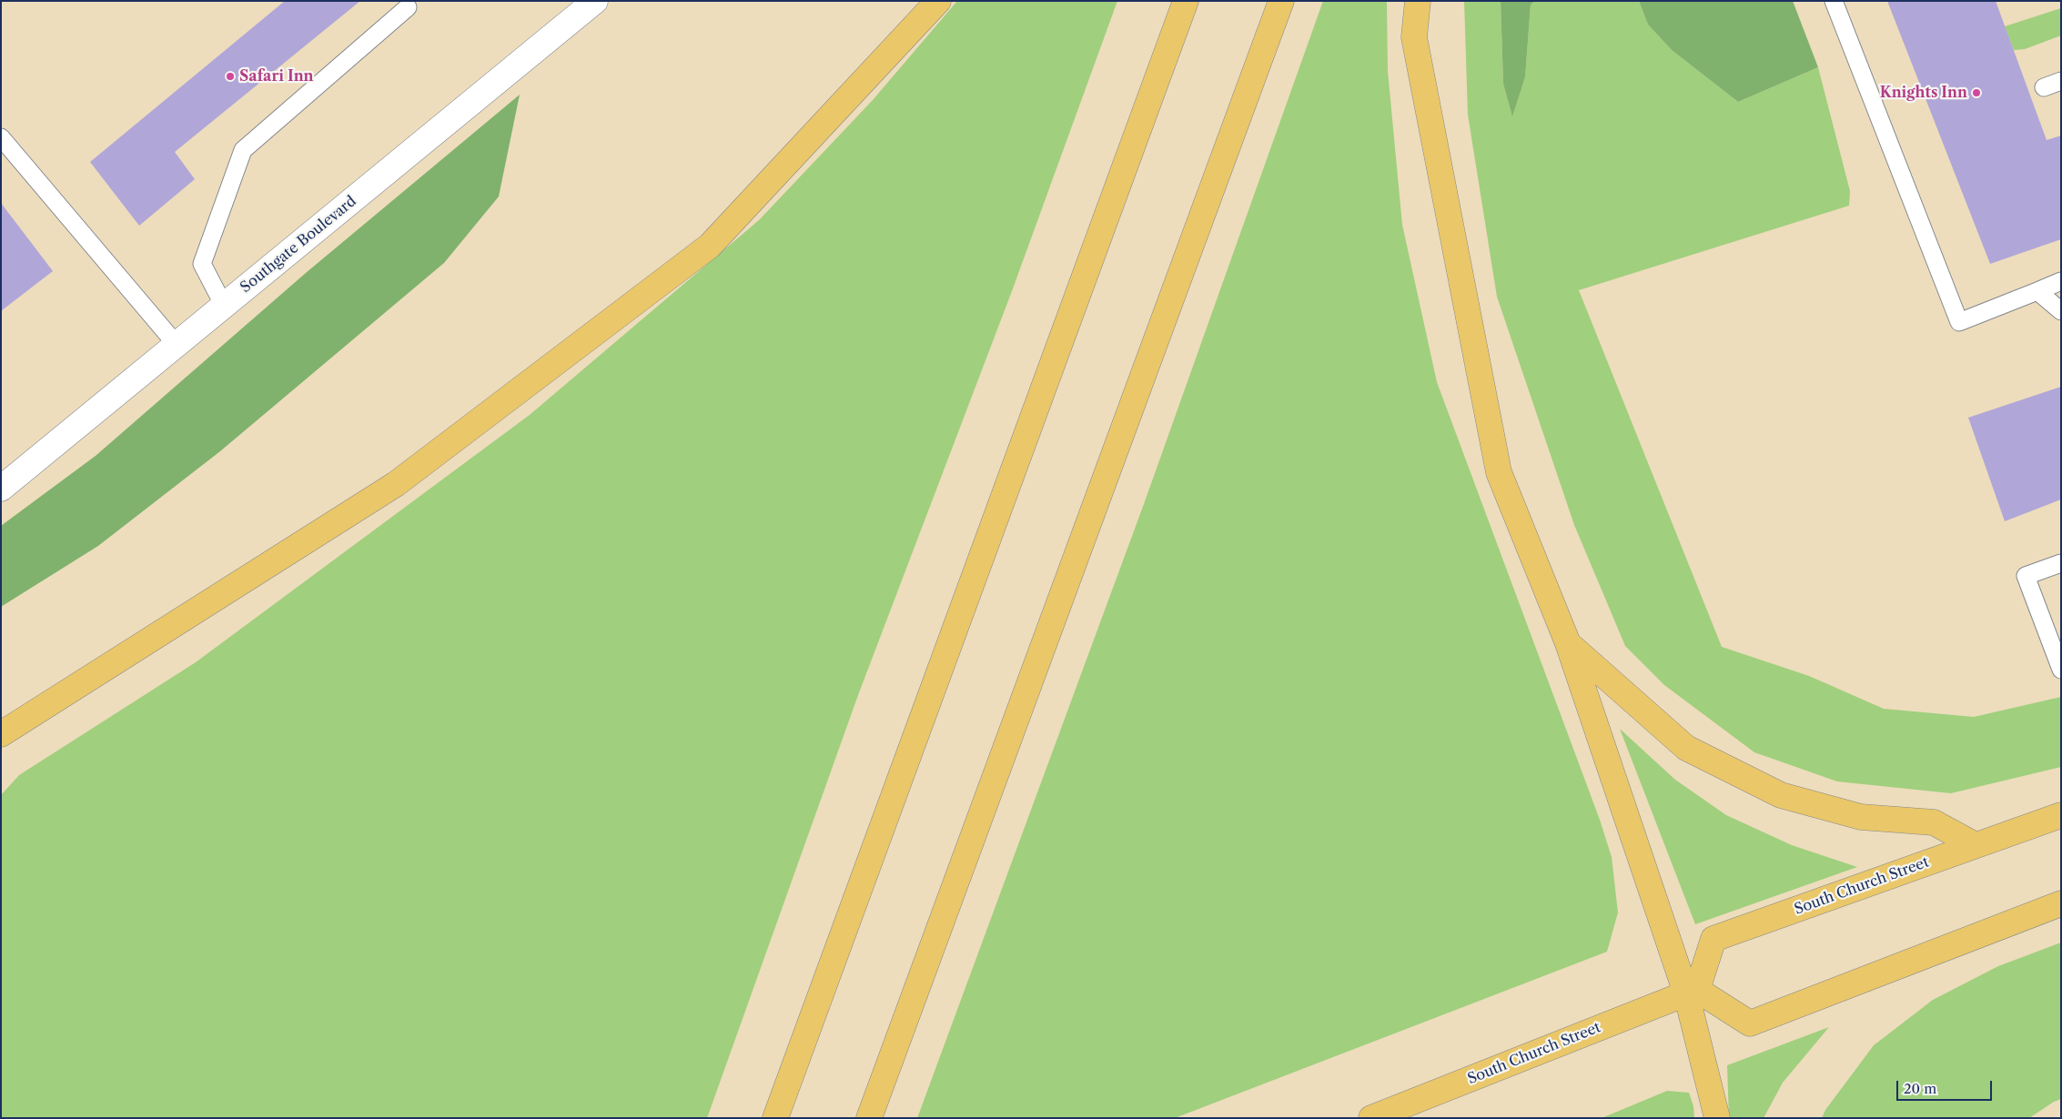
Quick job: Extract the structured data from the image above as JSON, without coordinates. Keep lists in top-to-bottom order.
{
  "streets": {
    "highway": ["South Church Street"],
    "street": ["Southgate Boulevard"]
  },
  "places": ["Safari Inn", "Knights Inn"],
  "scale_bar": "20 m"
}
